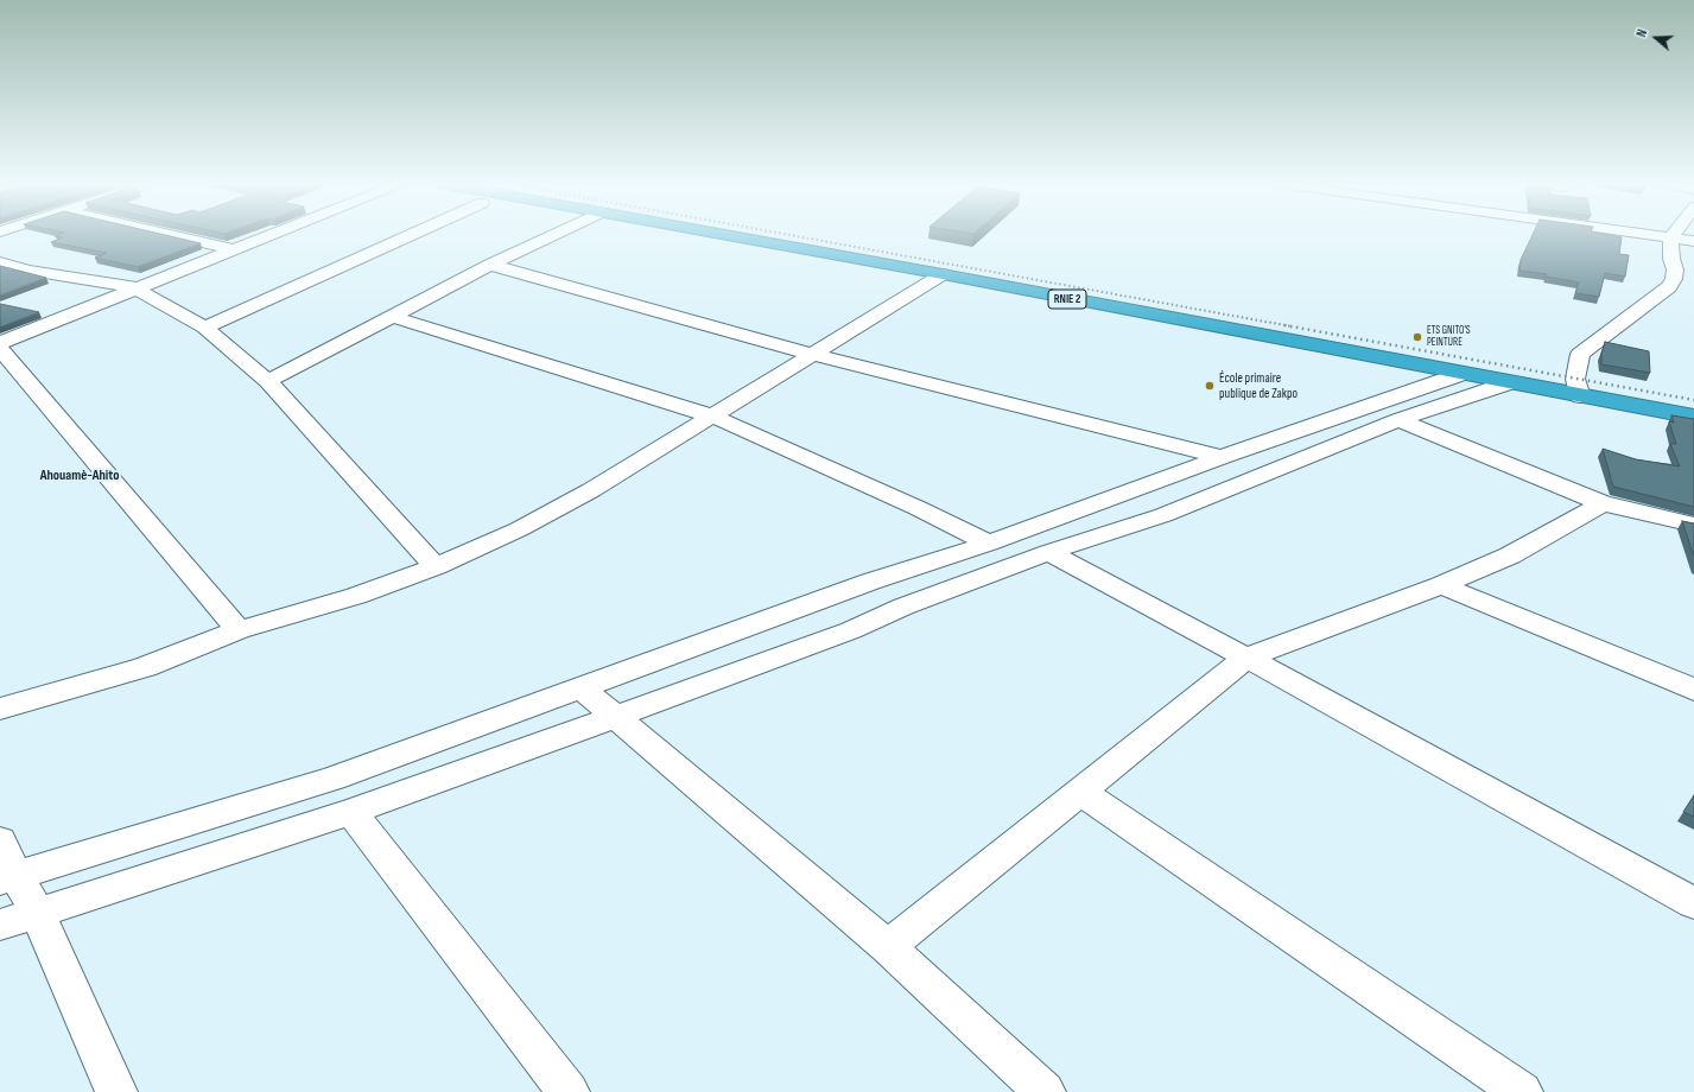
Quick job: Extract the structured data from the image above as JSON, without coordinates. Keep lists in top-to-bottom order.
{
  "streets": {
    "highway": ["RNIE 2"]
  },
  "districts": ["Ahouamè-Ahito"],
  "places": ["ETS GNITO’S PEINTURE", "École primaire publique de Zakpo"],
  "north": "left"
}
